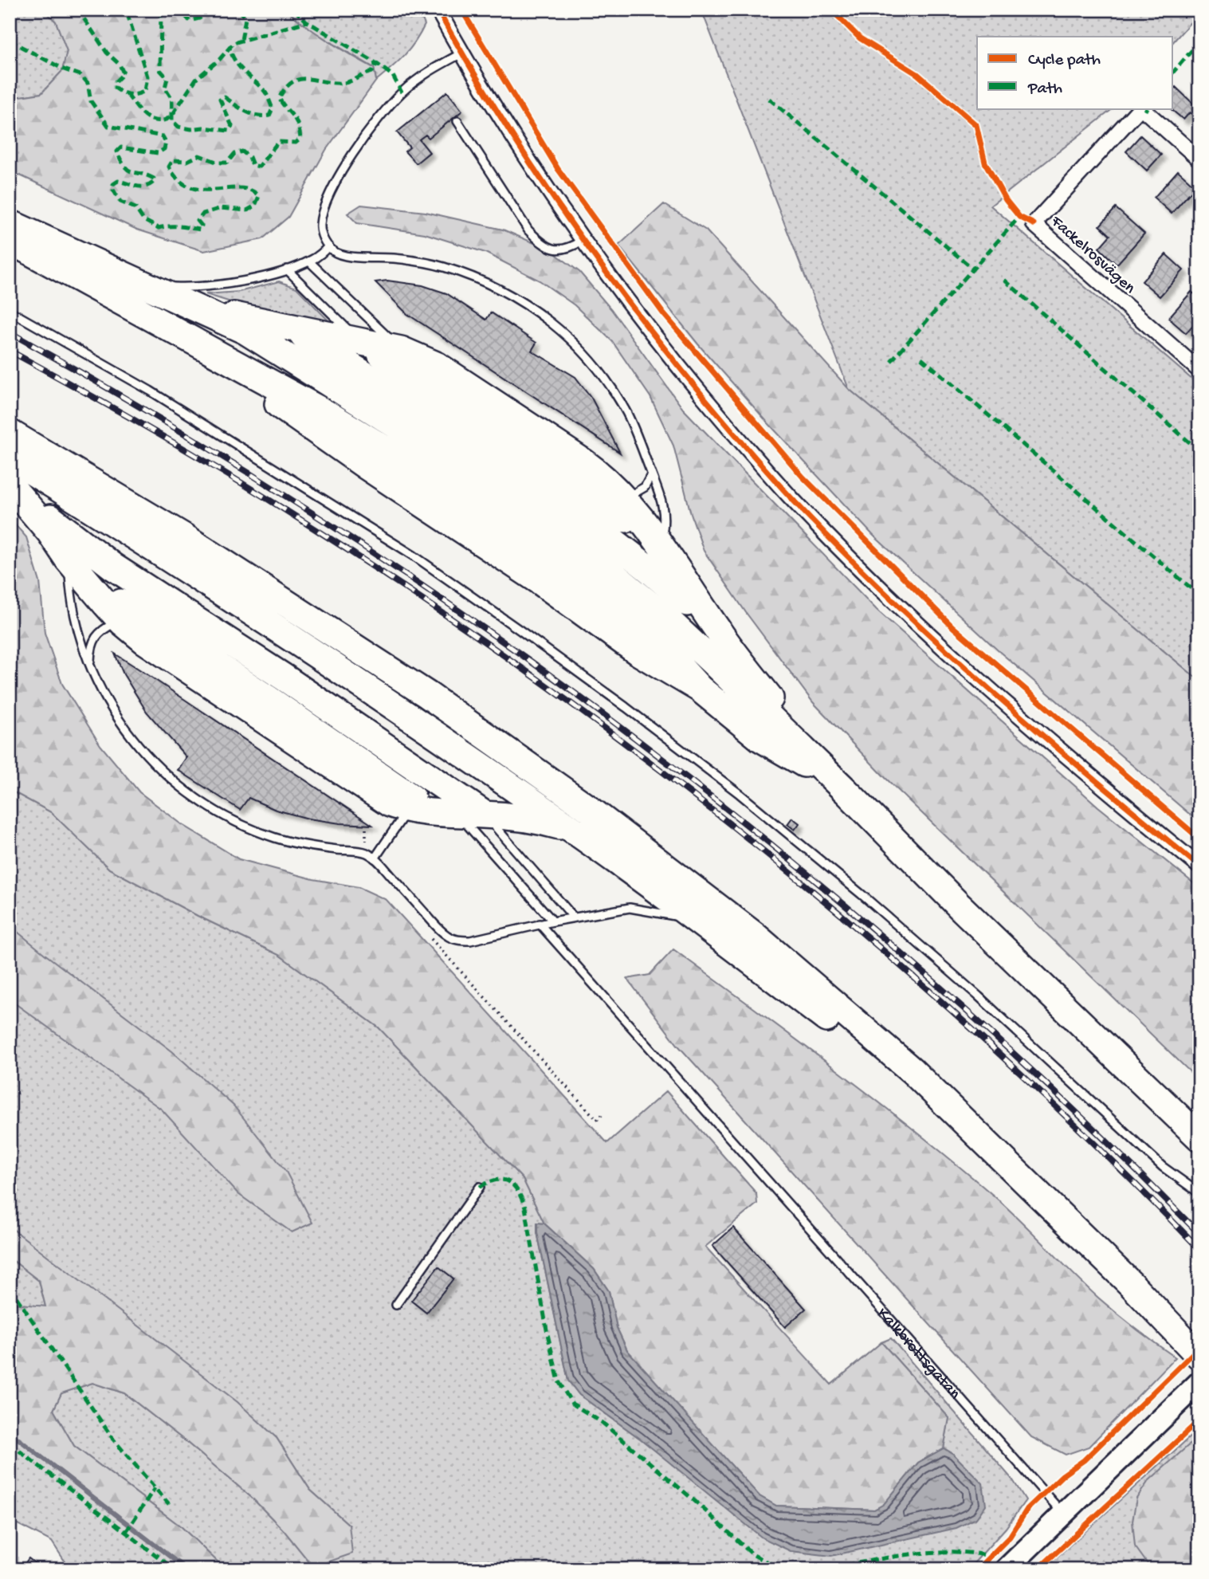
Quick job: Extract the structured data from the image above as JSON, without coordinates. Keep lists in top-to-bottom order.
{
  "streets": {
    "street": ["Fackelrosvägen"],
    "lane": ["Kalkbrottsgatan"]
  },
  "legend": ["Cycle path", "Path"]
}
